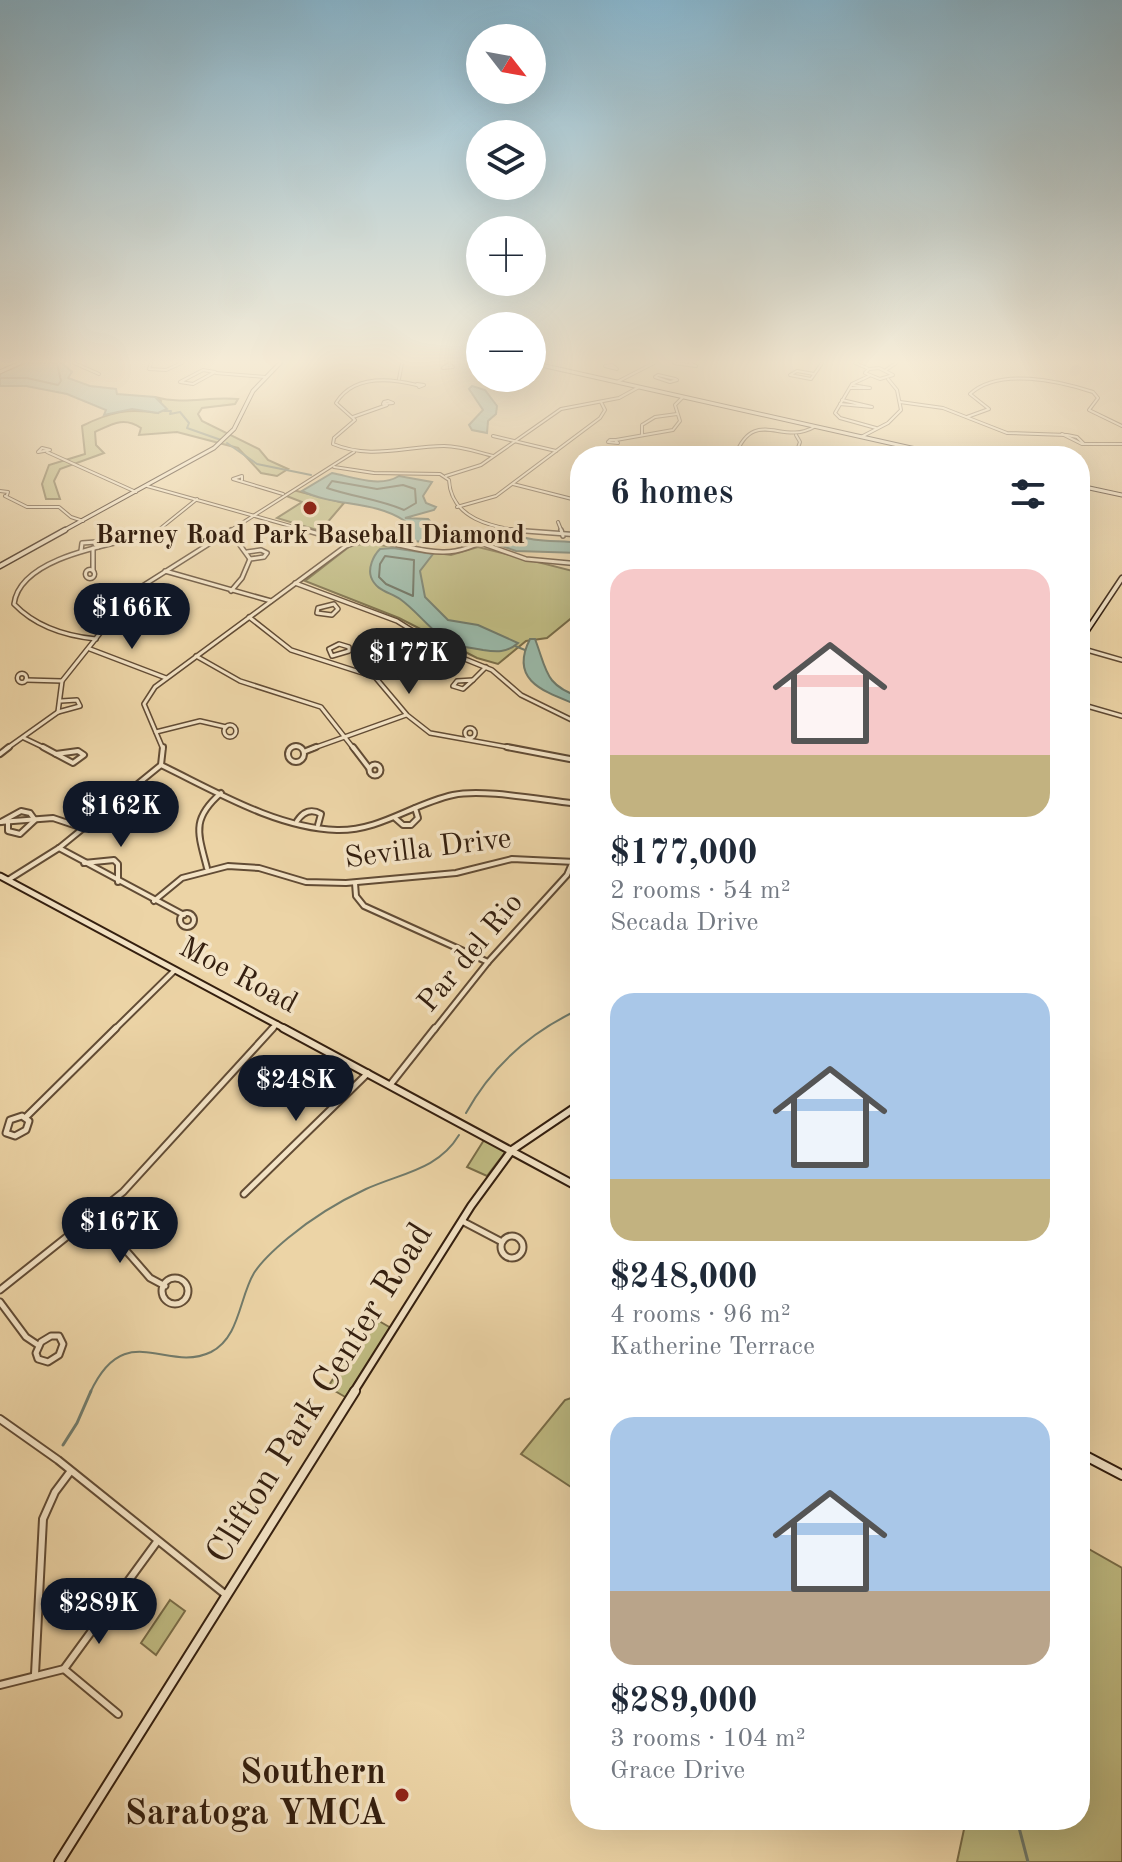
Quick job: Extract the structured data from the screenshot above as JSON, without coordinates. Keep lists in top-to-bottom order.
{
  "streets": {
    "street": [
      "Sevilla Drive",
      "Par del Rio",
      "Moe Road",
      "Clifton Park Center Road"
    ]
  },
  "crossings": [
    ["Par del Rio", "Moe Road"],
    ["Moe Road", "Clifton Park Center Road"]
  ],
  "places": ["Barney Road Park Baseball Diamond", "Southern Saratoga YMCA"],
  "north": "bottom right",
  "page": {
    "map_buttons": ["+", "−"],
    "heading": "6 homes",
    "list": [
      {
        "name": "$177,000",
        "note": "2 rooms · 54 m² · Secada Drive"
      },
      {
        "name": "$248,000",
        "note": "4 rooms · 96 m² · Katherine Terrace"
      },
      {
        "name": "$289,000",
        "note": "3 rooms · 104 m² · Grace Drive"
      }
    ],
    "price": [
      "$166K",
      "$177K",
      "$162K",
      "$248K",
      "$167K",
      "$289K"
    ]
  }
}
